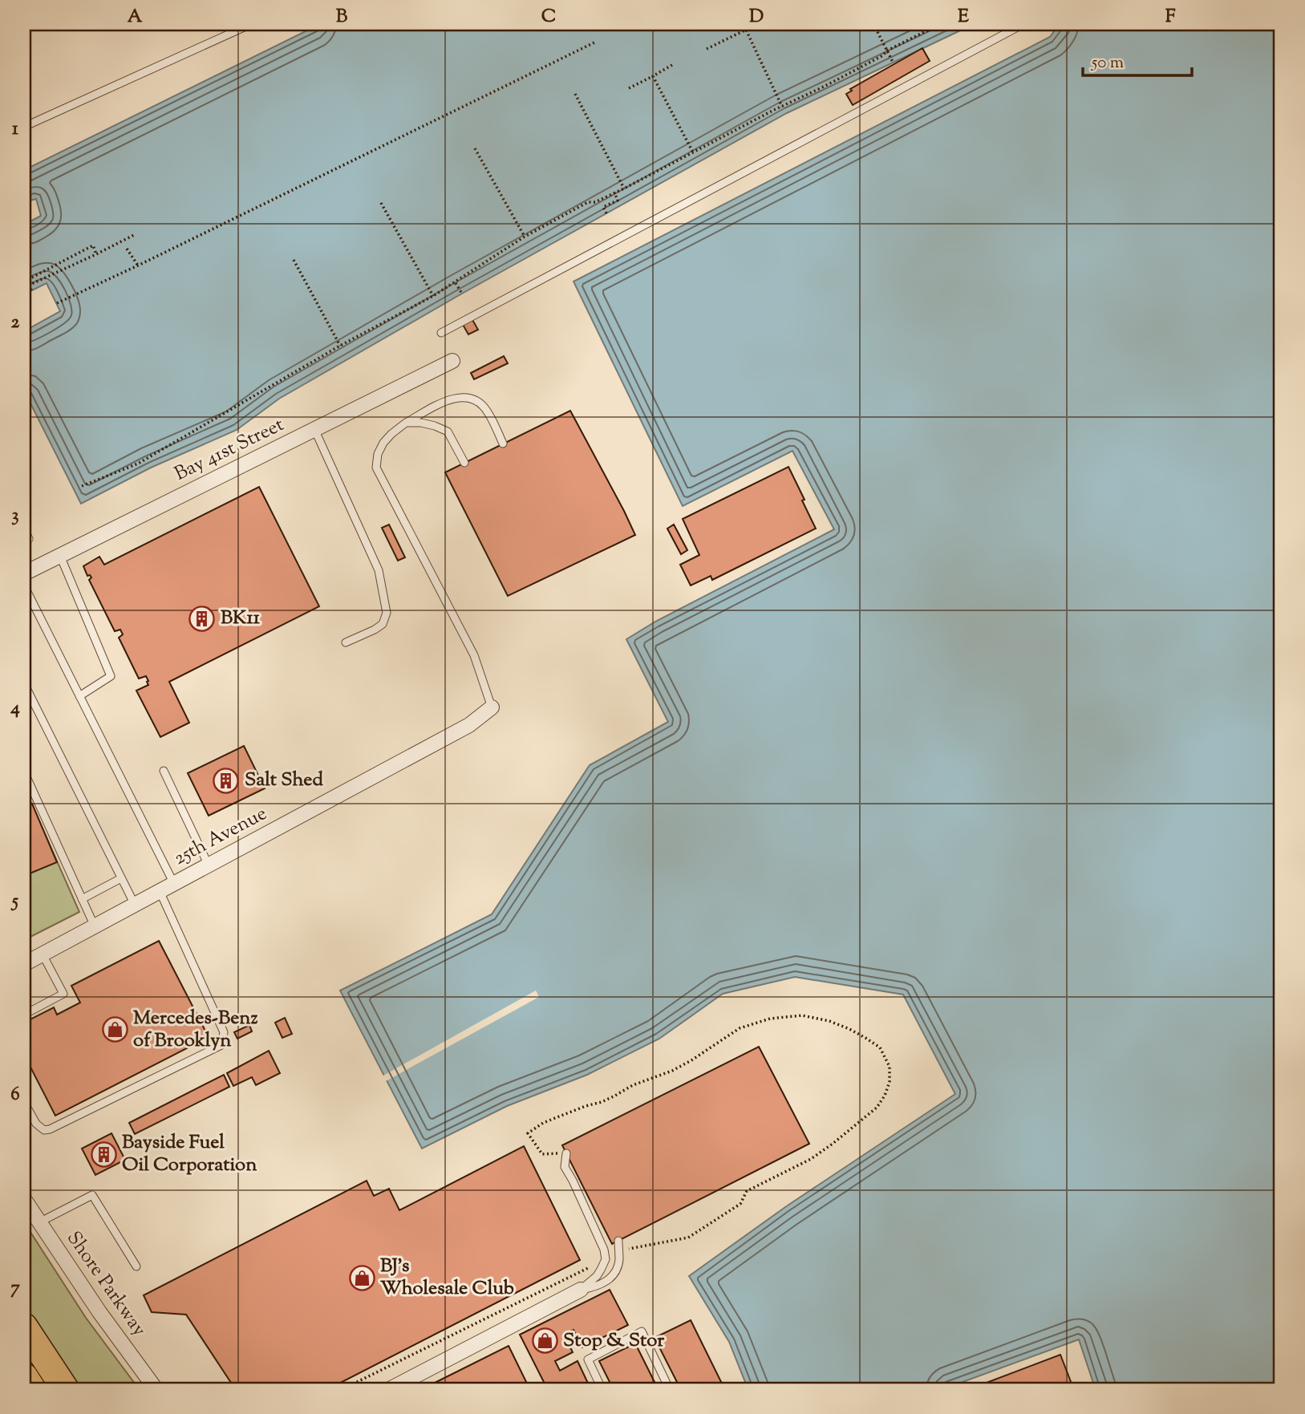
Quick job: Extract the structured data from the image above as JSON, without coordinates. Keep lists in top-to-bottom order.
{
  "streets": {
    "street": ["Bay 41st Street", "25th Avenue", "Shore Parkway"]
  },
  "places": {
    "building": ["BK11", "Salt Shed", "Bayside Fuel Oil Corporation"],
    "shop": ["Mercedes-Benz of Brooklyn", "BJ's Wholesale Club", "Stop & Stor"]
  },
  "scale_bar": "50 m",
  "grid": {
    "columns": [
      "A",
      "B",
      "C",
      "D",
      "E",
      "F"
    ],
    "rows": [
      "1",
      "2",
      "3",
      "4",
      "5",
      "6",
      "7"
    ]
  }
}
